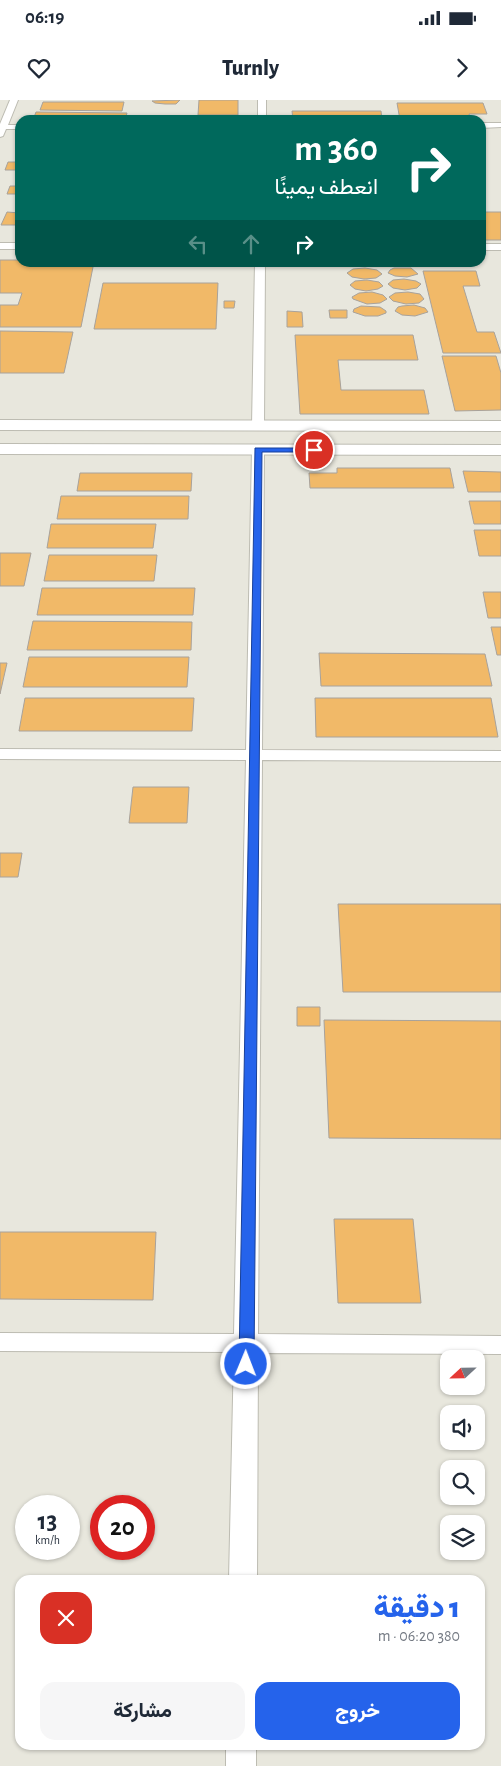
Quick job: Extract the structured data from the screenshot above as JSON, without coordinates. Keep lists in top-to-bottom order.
{
  "north": "left",
  "page": {
    "status": "06:19",
    "header": "Turnly",
    "turn": ["360 m", "انعطف يمينًا"],
    "speed": "13 km/h",
    "limit": "20",
    "heading": ["1 دقيقة", "380 m · 06:20"],
    "buttons": ["خروج", "مشاركة"]
  }
}
